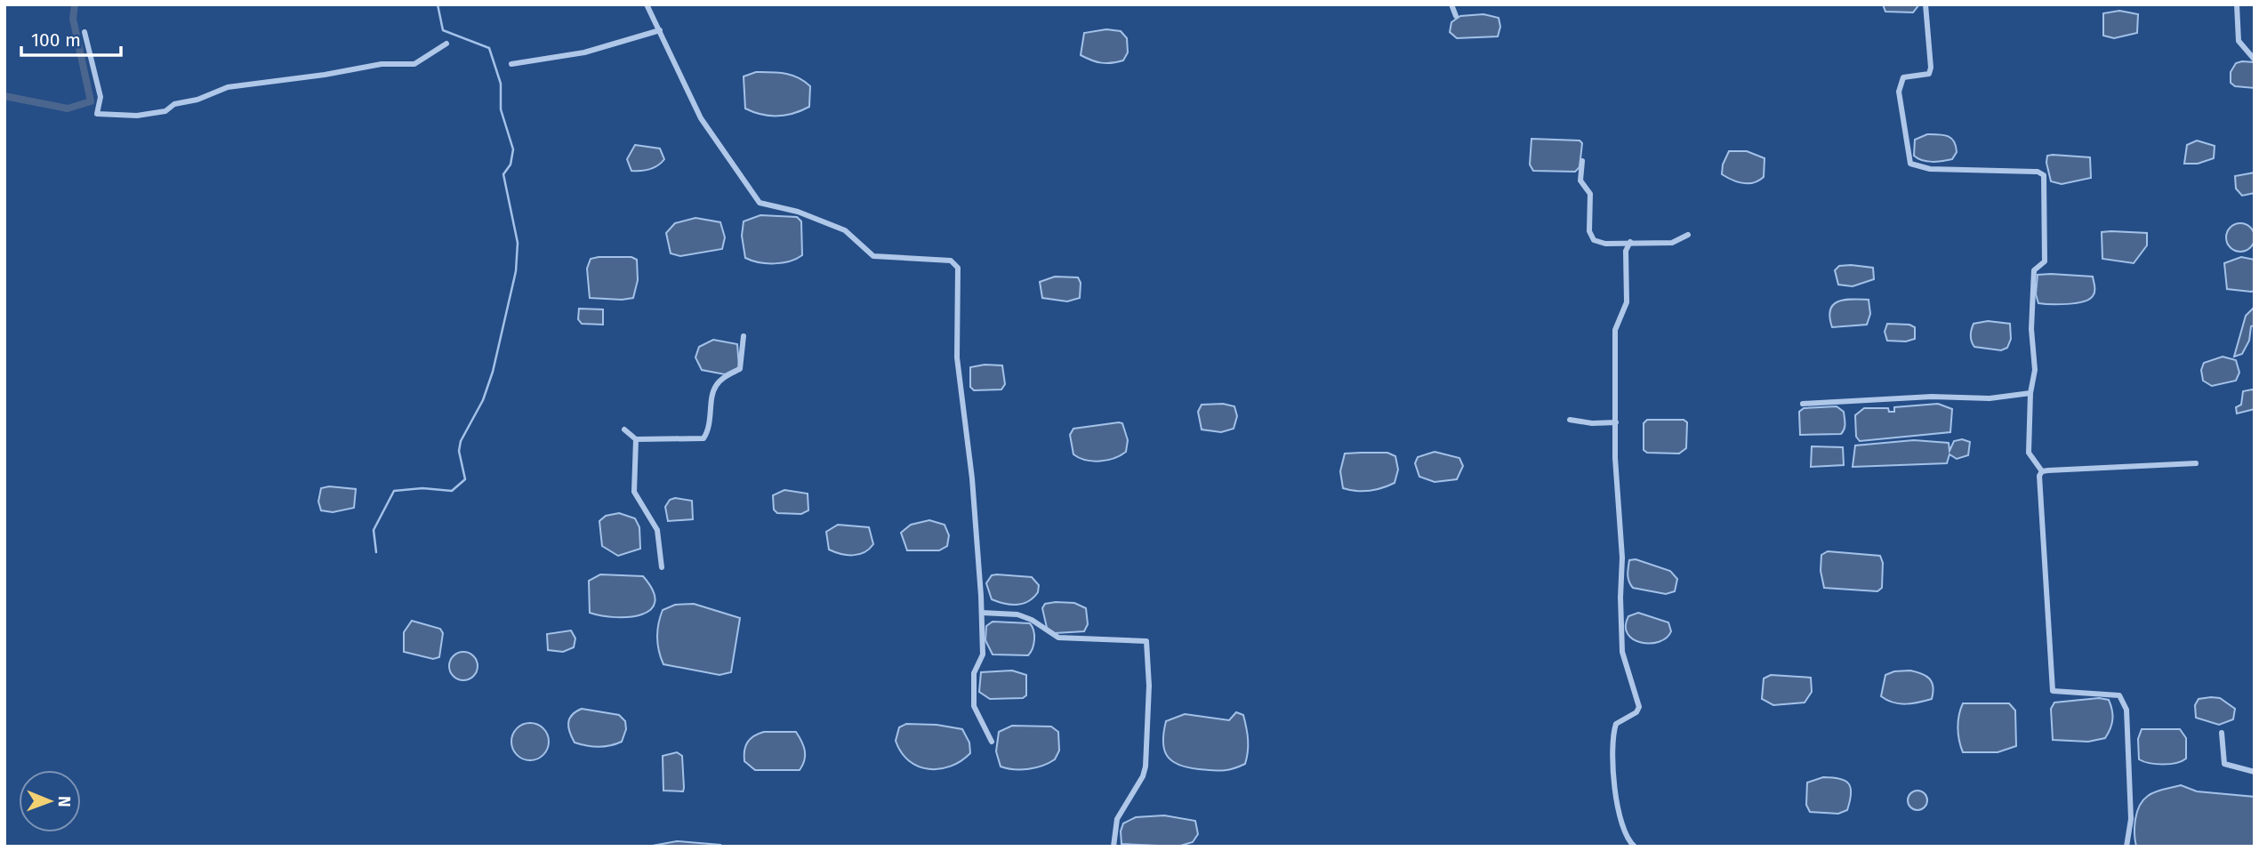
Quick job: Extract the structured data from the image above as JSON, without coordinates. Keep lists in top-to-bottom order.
{
  "scale_bar": "100 m",
  "north": "right"
}
